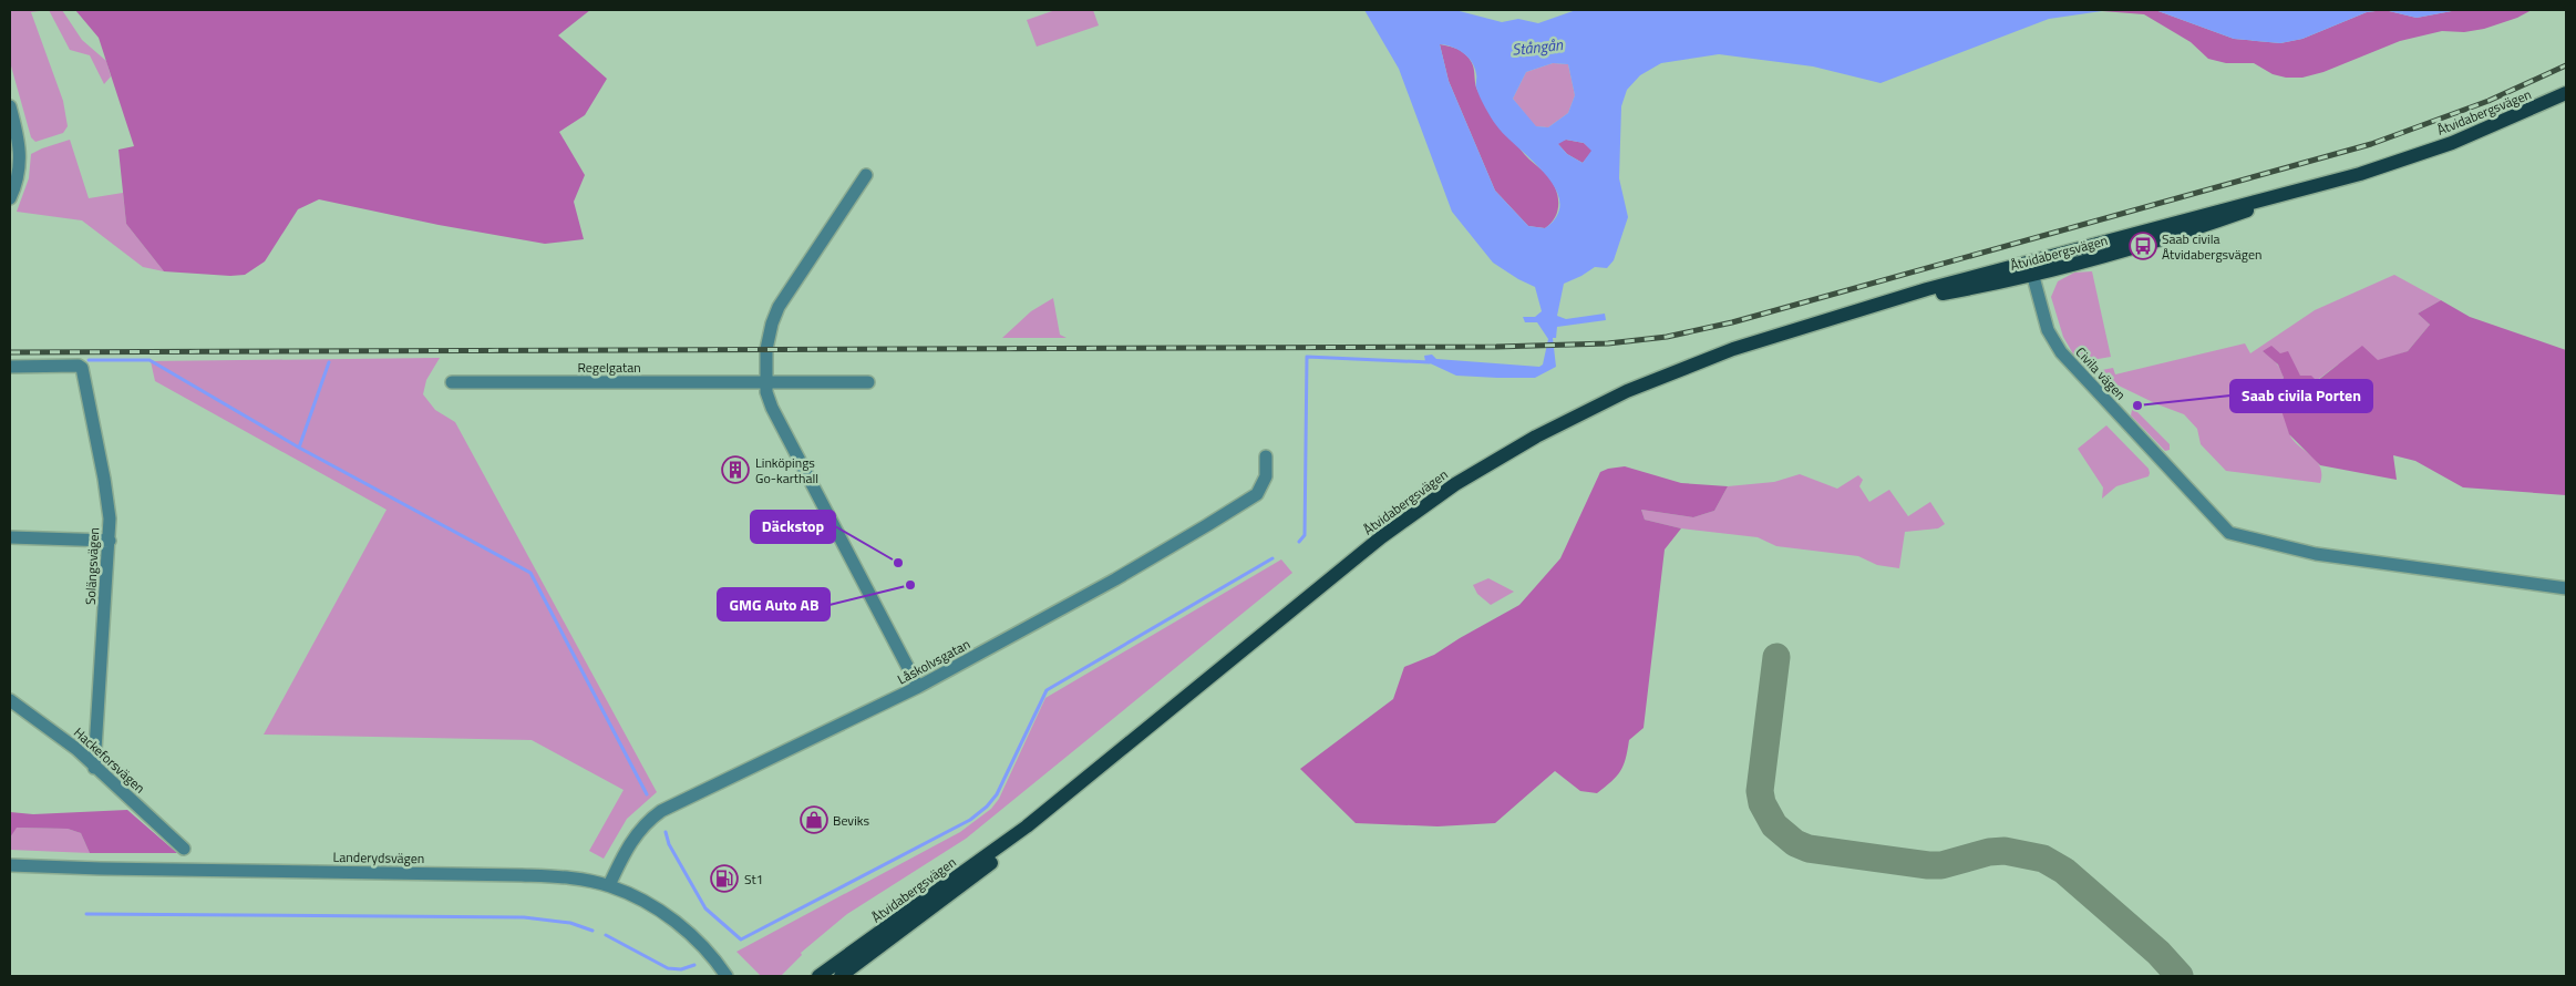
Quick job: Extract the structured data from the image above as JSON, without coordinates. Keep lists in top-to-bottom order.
{
  "streets": {
    "main road": ["Åtvidabergsvägen"],
    "street": [
      "Regelgatan",
      "Civila vägen",
      "Solängsvägen",
      "Låskolvsgatan",
      "Hackeforsvägen",
      "Landerydsvägen"
    ]
  },
  "crossings": [
    ["Åtvidabergsvägen", "Civila vägen"],
    ["Solängsvägen", "Hackeforsvägen"],
    ["Låskolvsgatan", "Landerydsvägen"]
  ],
  "water": ["Stångån"],
  "places": {
    "bus stop": ["Saab civila Åtvidabergsvägen"],
    "other": ["Saab civila Porten", "Däckstop", "GMG Auto AB"],
    "building": ["Linköpings Go-karthall"],
    "shop": ["Beviks"],
    "fuel station": ["St1"]
  }
}
